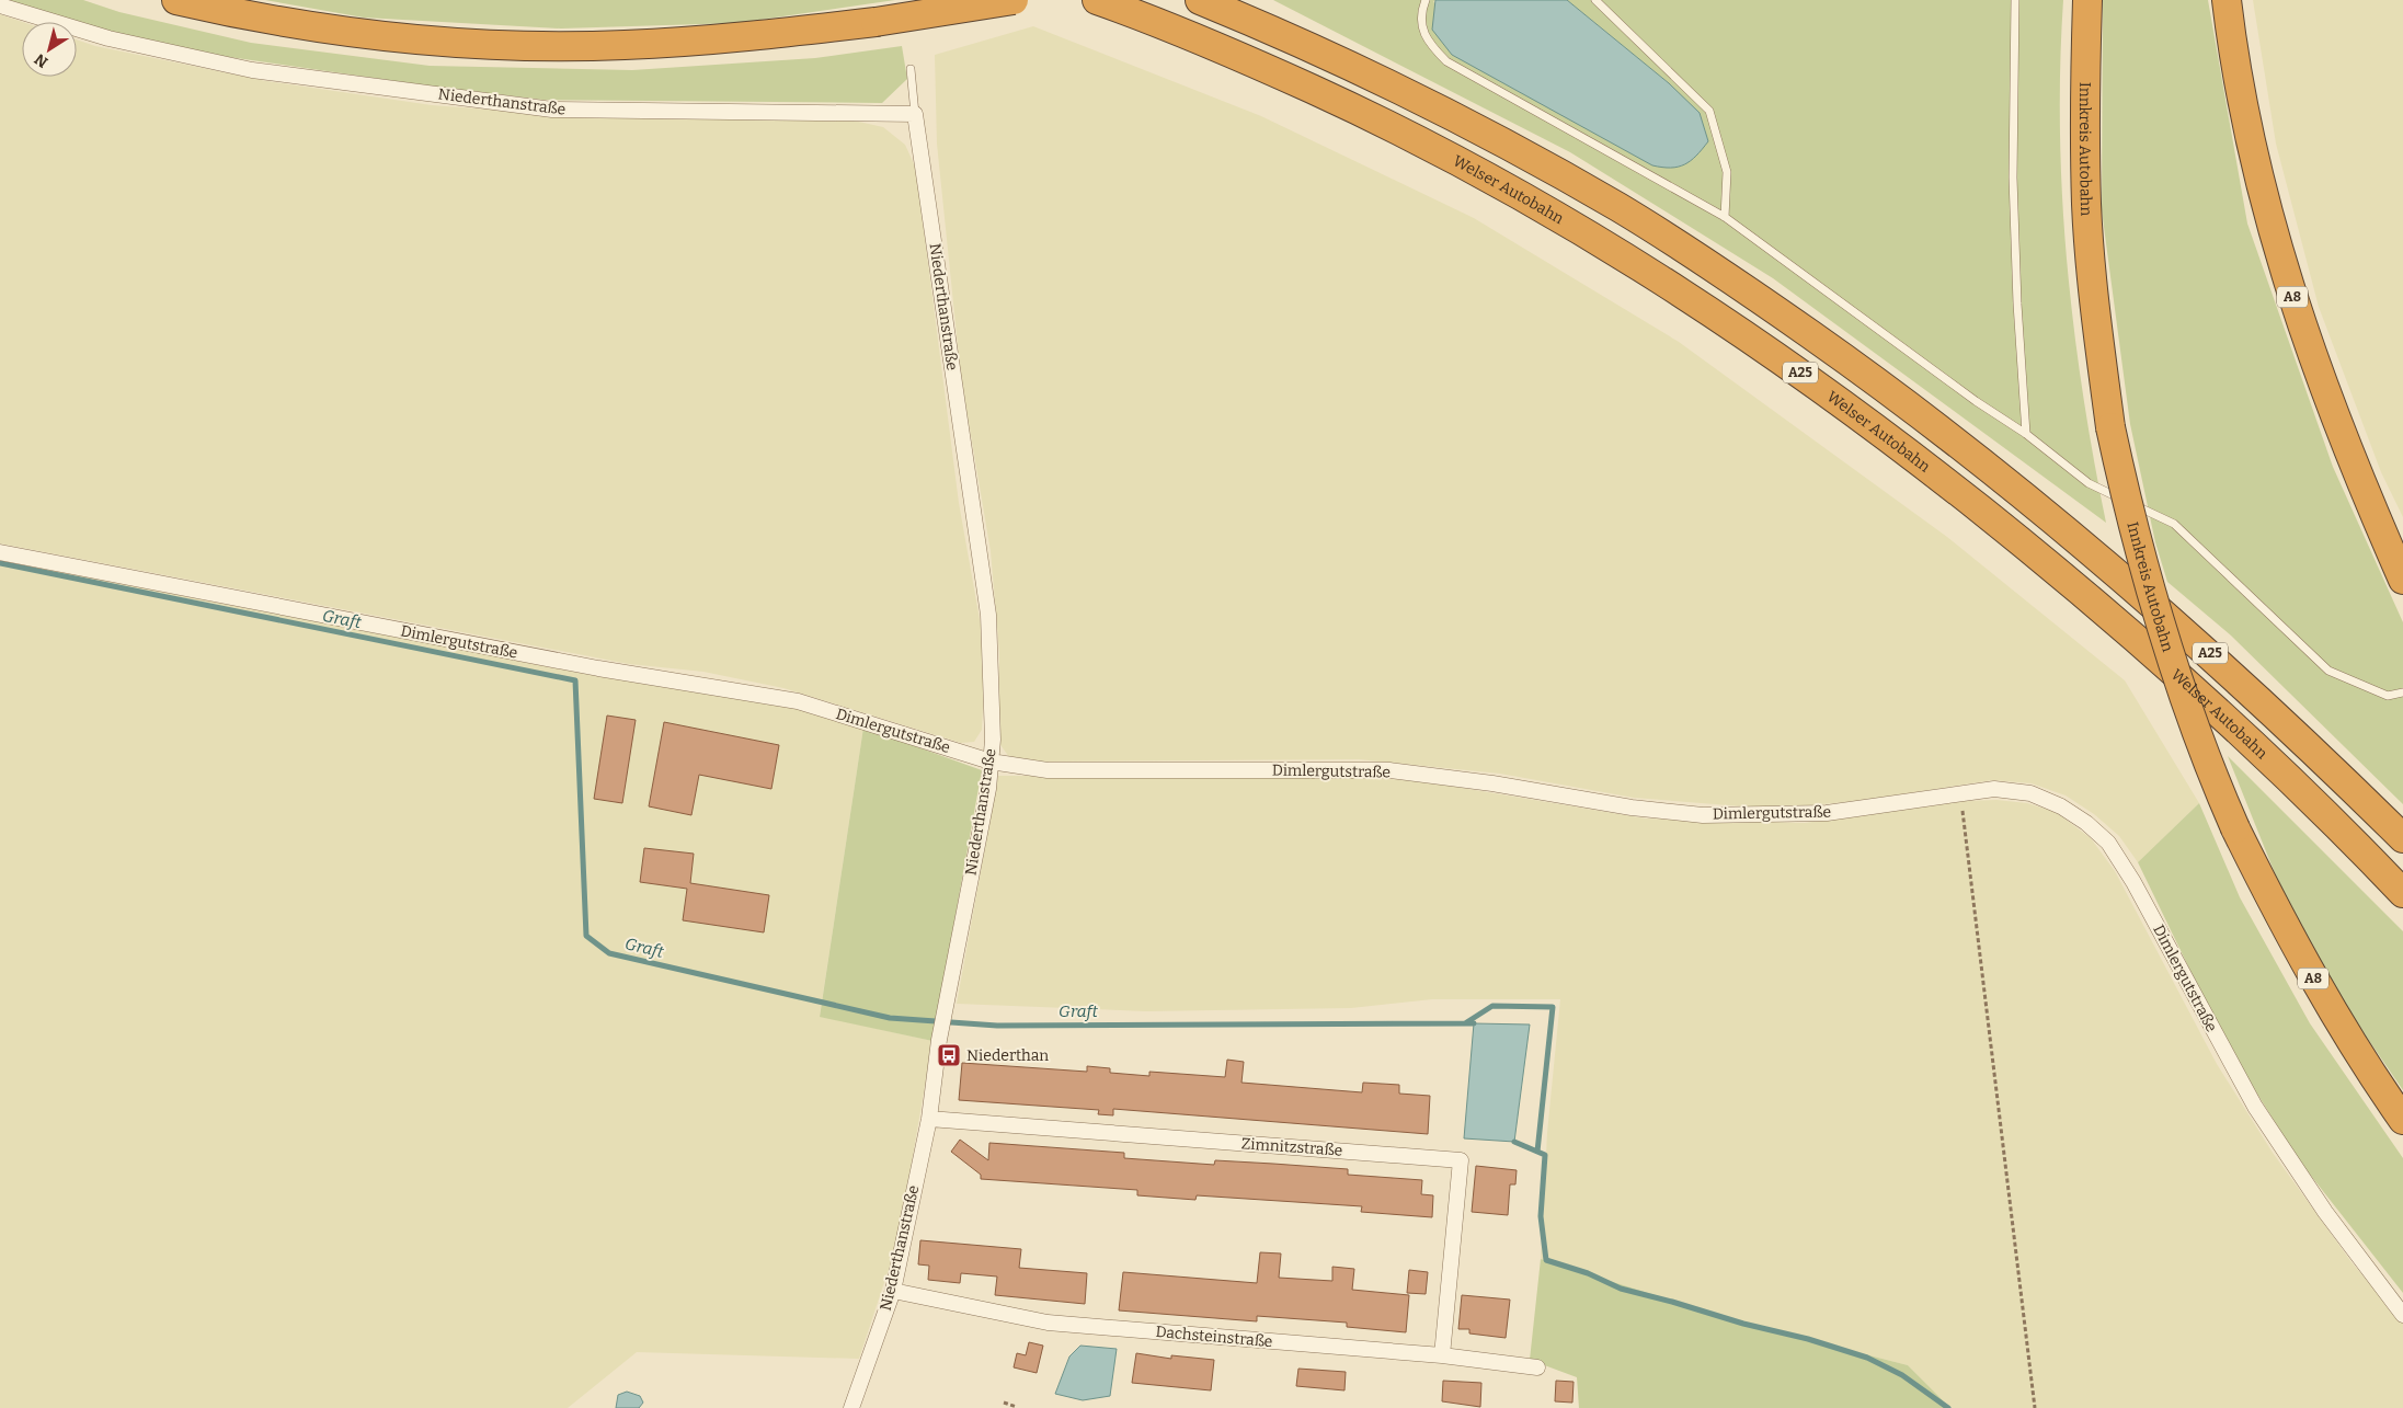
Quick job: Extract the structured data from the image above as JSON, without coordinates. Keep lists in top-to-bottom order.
{
  "streets": {
    "highway": [
      "Innkreis Autobahn",
      "Welser Autobahn",
      "A8",
      "A25"
    ],
    "street": [
      "Niederthanstraße",
      "Dimlergutstraße",
      "Zimnitzstraße",
      "Dachsteinstraße"
    ]
  },
  "crossings": [
    ["Niederthanstraße", "Dimlergutstraße"],
    ["Niederthanstraße", "Zimnitzstraße"],
    ["Niederthanstraße", "Dachsteinstraße"],
    ["Zimnitzstraße", "Dachsteinstraße"]
  ],
  "water": ["Graft"],
  "places": {
    "bus stop": ["Niederthan"]
  },
  "north": "bottom left"
}
